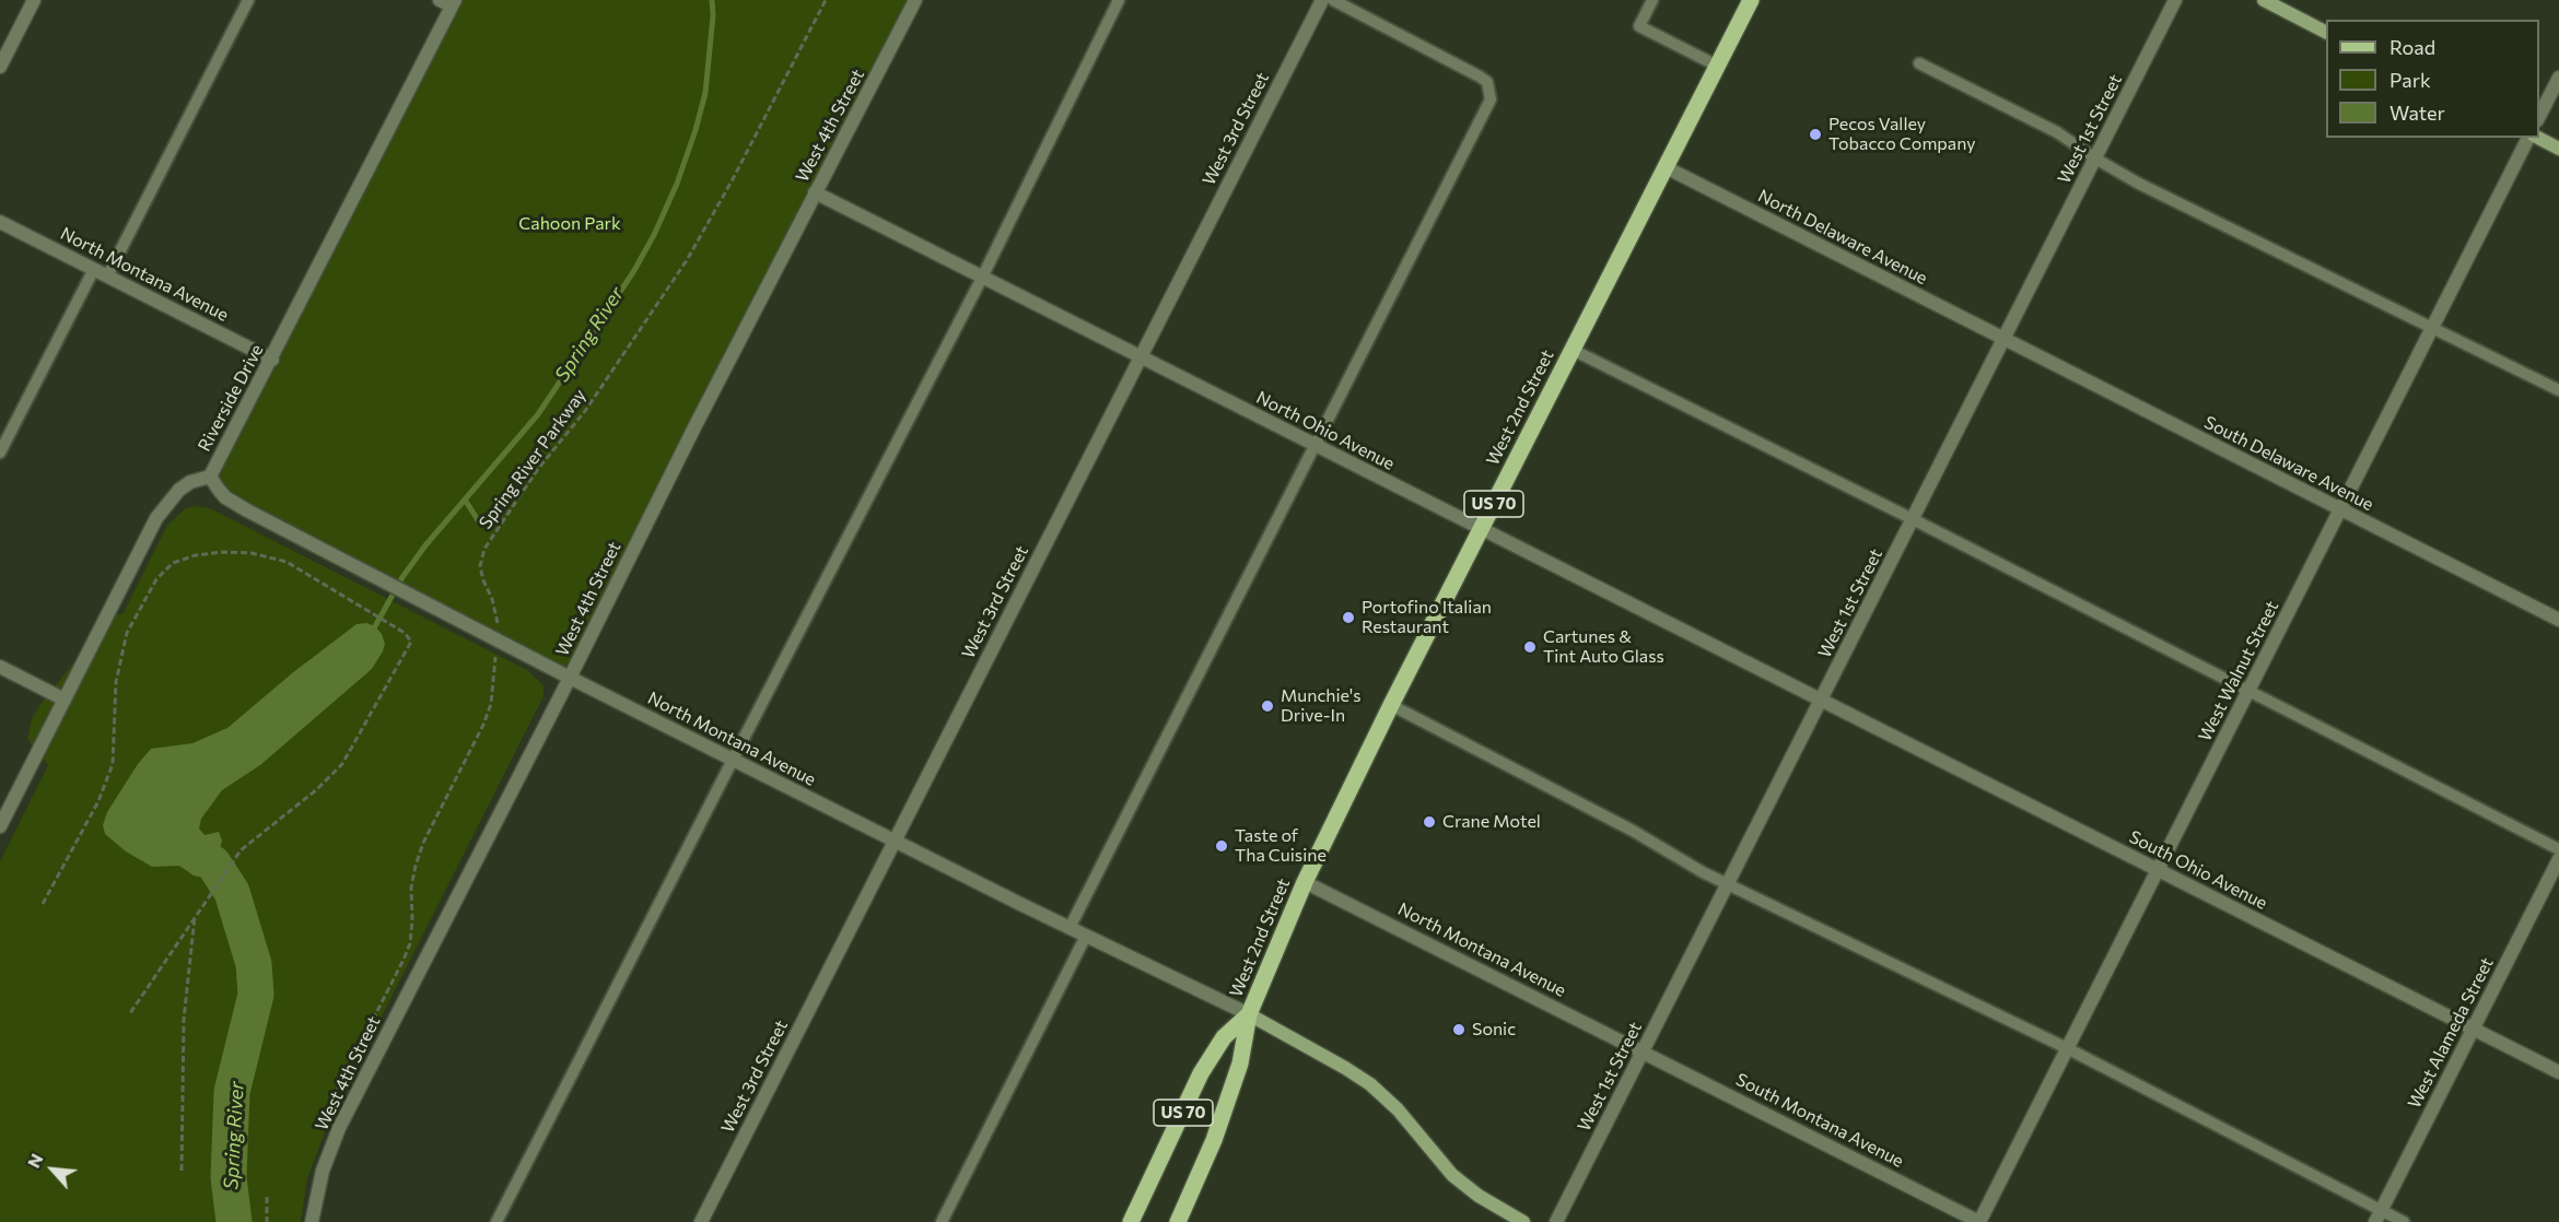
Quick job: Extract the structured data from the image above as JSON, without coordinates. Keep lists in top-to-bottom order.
{
  "streets": {
    "main road": ["West 2nd Street", "US 70"],
    "street": [
      "West 4th Street",
      "West 3rd Street",
      "West 1st Street",
      "North Delaware Avenue",
      "North Montana Avenue",
      "Riverside Drive",
      "North Ohio Avenue",
      "South Delaware Avenue",
      "West Walnut Street",
      "South Ohio Avenue",
      "West Alameda Street",
      "South Montana Avenue"
    ],
    "path": ["Spring River Parkway"]
  },
  "crossings": [
    ["West 4th Street", "North Montana Avenue"],
    ["West 4th Street", "North Ohio Avenue"],
    ["West 3rd Street", "North Montana Avenue"],
    ["West 3rd Street", "North Ohio Avenue"],
    ["West 1st Street", "North Delaware Avenue"],
    ["West 1st Street", "North Montana Avenue"],
    ["West 1st Street", "North Ohio Avenue"],
    ["West 1st Street", "South Delaware Avenue"],
    ["West 1st Street", "South Ohio Avenue"],
    ["West 1st Street", "South Montana Avenue"],
    ["North Delaware Avenue", "West 2nd Street"],
    ["North Delaware Avenue", "South Delaware Avenue"],
    ["North Montana Avenue", "Riverside Drive"],
    ["North Montana Avenue", "West 2nd Street"],
    ["North Montana Avenue", "Spring River Parkway"],
    ["North Montana Avenue", "South Montana Avenue"],
    ["West 2nd Street", "North Ohio Avenue"],
    ["North Ohio Avenue", "South Ohio Avenue"],
    ["South Delaware Avenue", "West Walnut Street"],
    ["West Walnut Street", "South Ohio Avenue"],
    ["West Walnut Street", "South Montana Avenue"],
    ["South Ohio Avenue", "West Alameda Street"]
  ],
  "water": ["Spring River"],
  "parks": ["Cahoon Park"],
  "places": [
    "Pecos Valley Tobacco Company",
    "Portofino Italian Restaurant",
    "Cartunes & Tint Auto Glass",
    "Munchie's Drive-In",
    "Crane Motel",
    "Taste of Tha Cuisine",
    "Sonic"
  ],
  "legend": ["Road", "Park", "Water"],
  "north": "top left"
}
